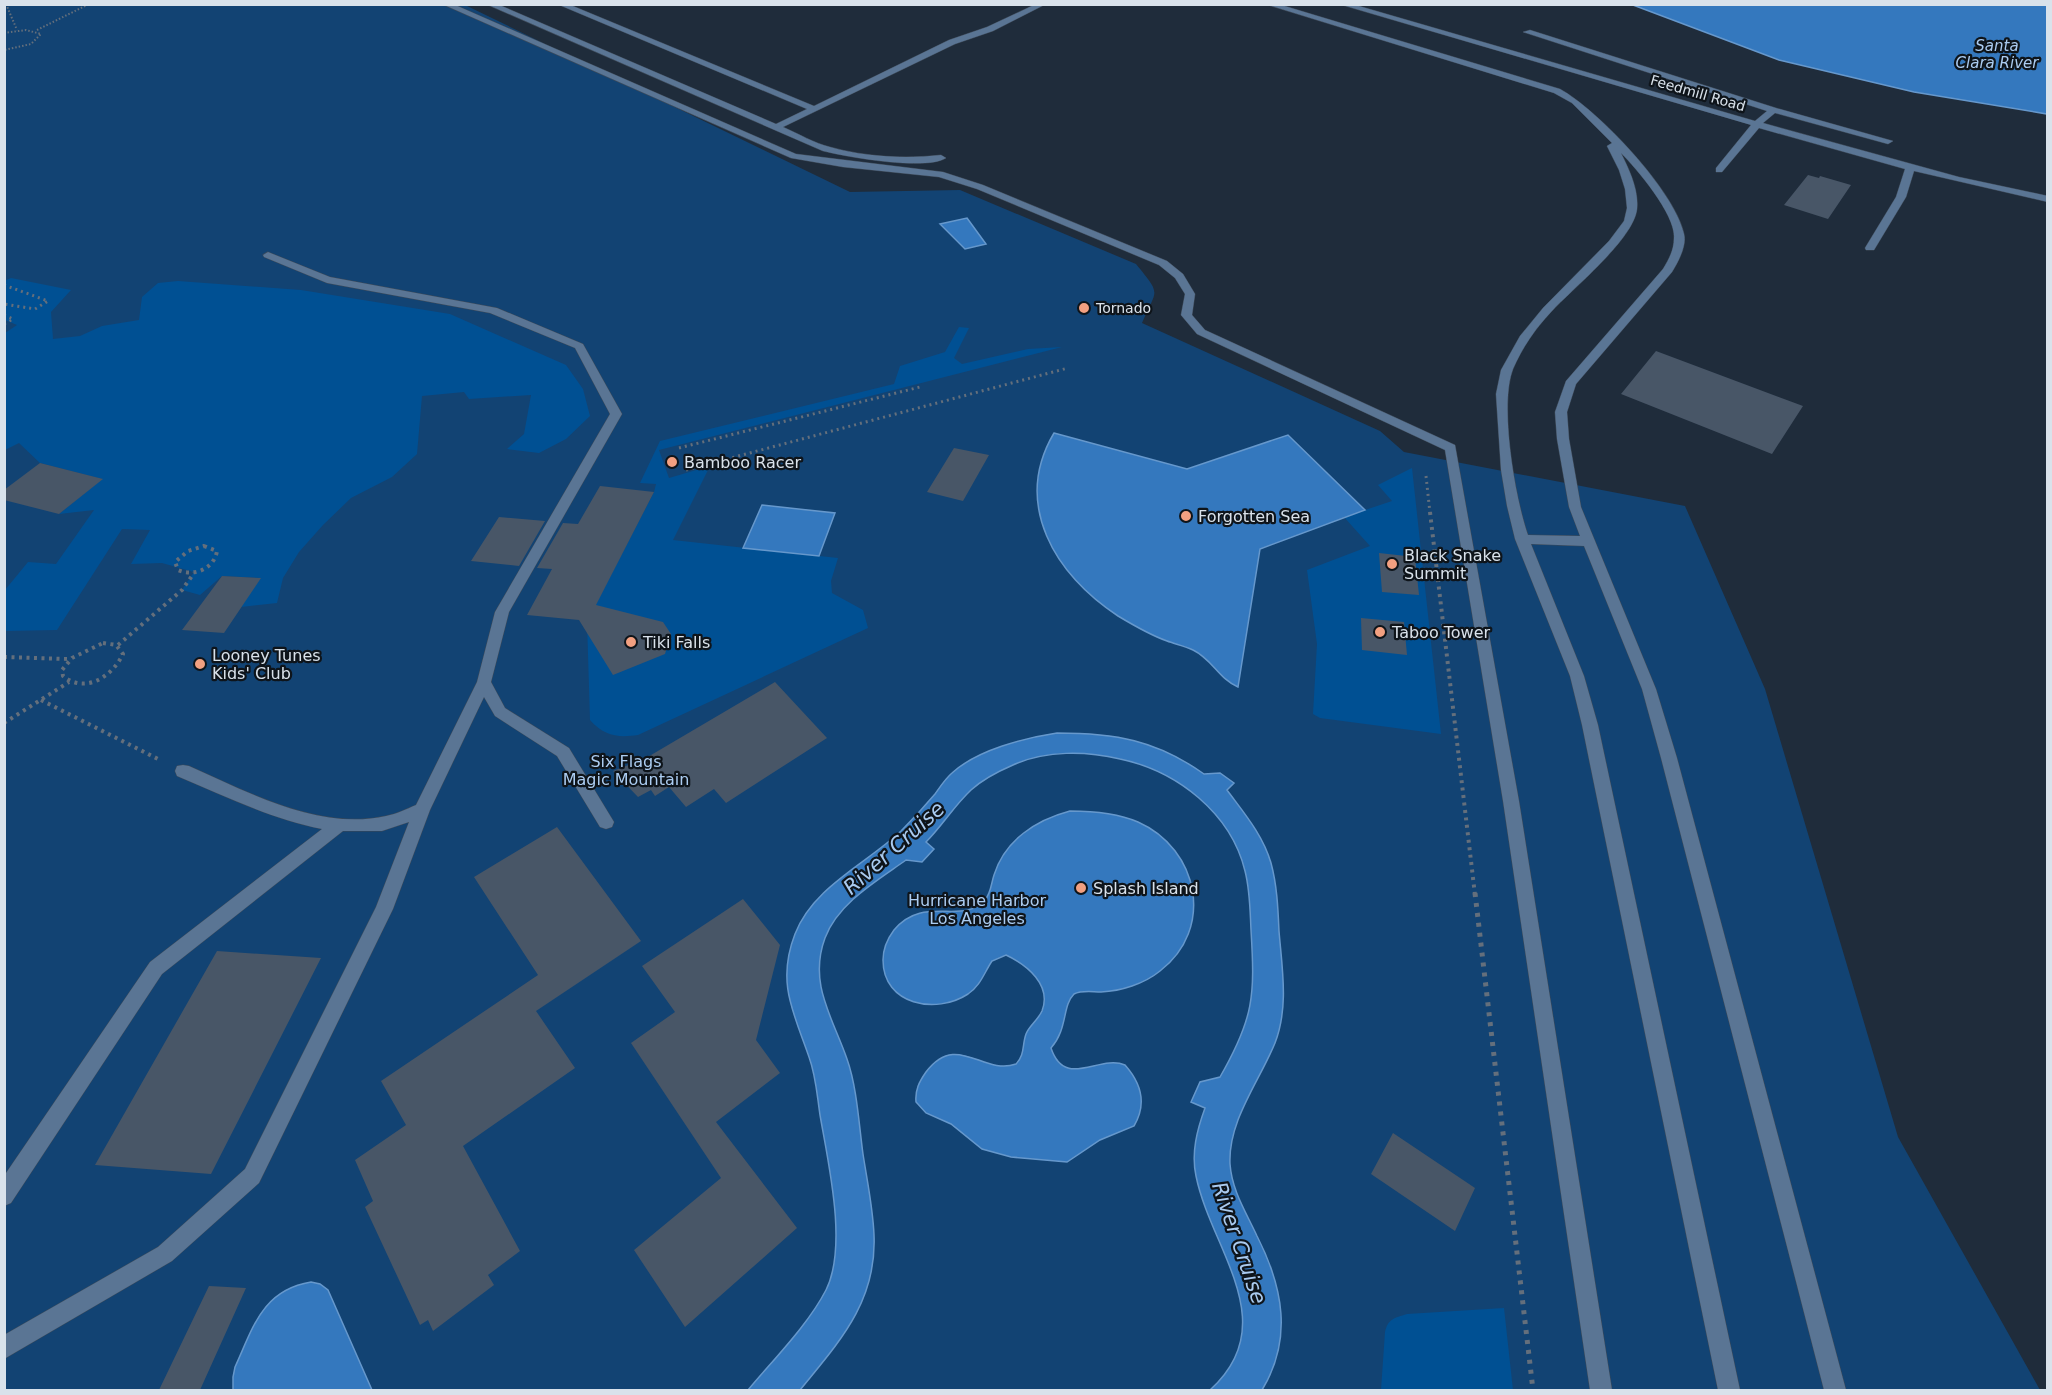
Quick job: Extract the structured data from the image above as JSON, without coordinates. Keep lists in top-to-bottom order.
{
  "streets": {
    "street": ["Feedmill Road"]
  },
  "water": ["Santa Clara River", "River Cruise"],
  "parks": ["Six Flags Magic Mountain", "Hurricane Harbor Los Angeles"],
  "places": [
    "Tornado",
    "Bamboo Racer",
    "Forgotten Sea",
    "Black Snake Summit",
    "Taboo Tower",
    "Tiki Falls",
    "Looney Tunes Kids' Club",
    "Splash Island"
  ]
}
